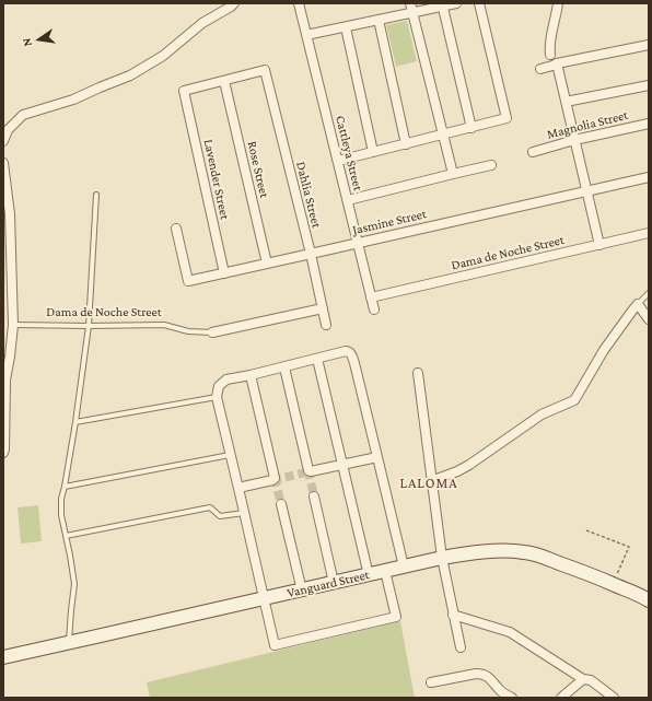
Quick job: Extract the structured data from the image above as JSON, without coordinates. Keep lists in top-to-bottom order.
{
  "streets": {
    "street": [
      "Magnolia Street",
      "Cattleya Street",
      "Rose Street",
      "Lavender Street",
      "Dahlia Street",
      "Jasmine Street",
      "Dama de Noche Street",
      "Vanguard Street"
    ]
  },
  "crossings": [
    ["Cattleya Street", "Jasmine Street"],
    ["Cattleya Street", "Dama de Noche Street"],
    ["Rose Street", "Lavender Street"],
    ["Rose Street", "Dahlia Street"],
    ["Rose Street", "Jasmine Street"],
    ["Lavender Street", "Dahlia Street"],
    ["Lavender Street", "Jasmine Street"],
    ["Dahlia Street", "Jasmine Street"],
    ["Dahlia Street", "Dama de Noche Street"]
  ],
  "districts": ["LALOMA"],
  "north": "left"
}
